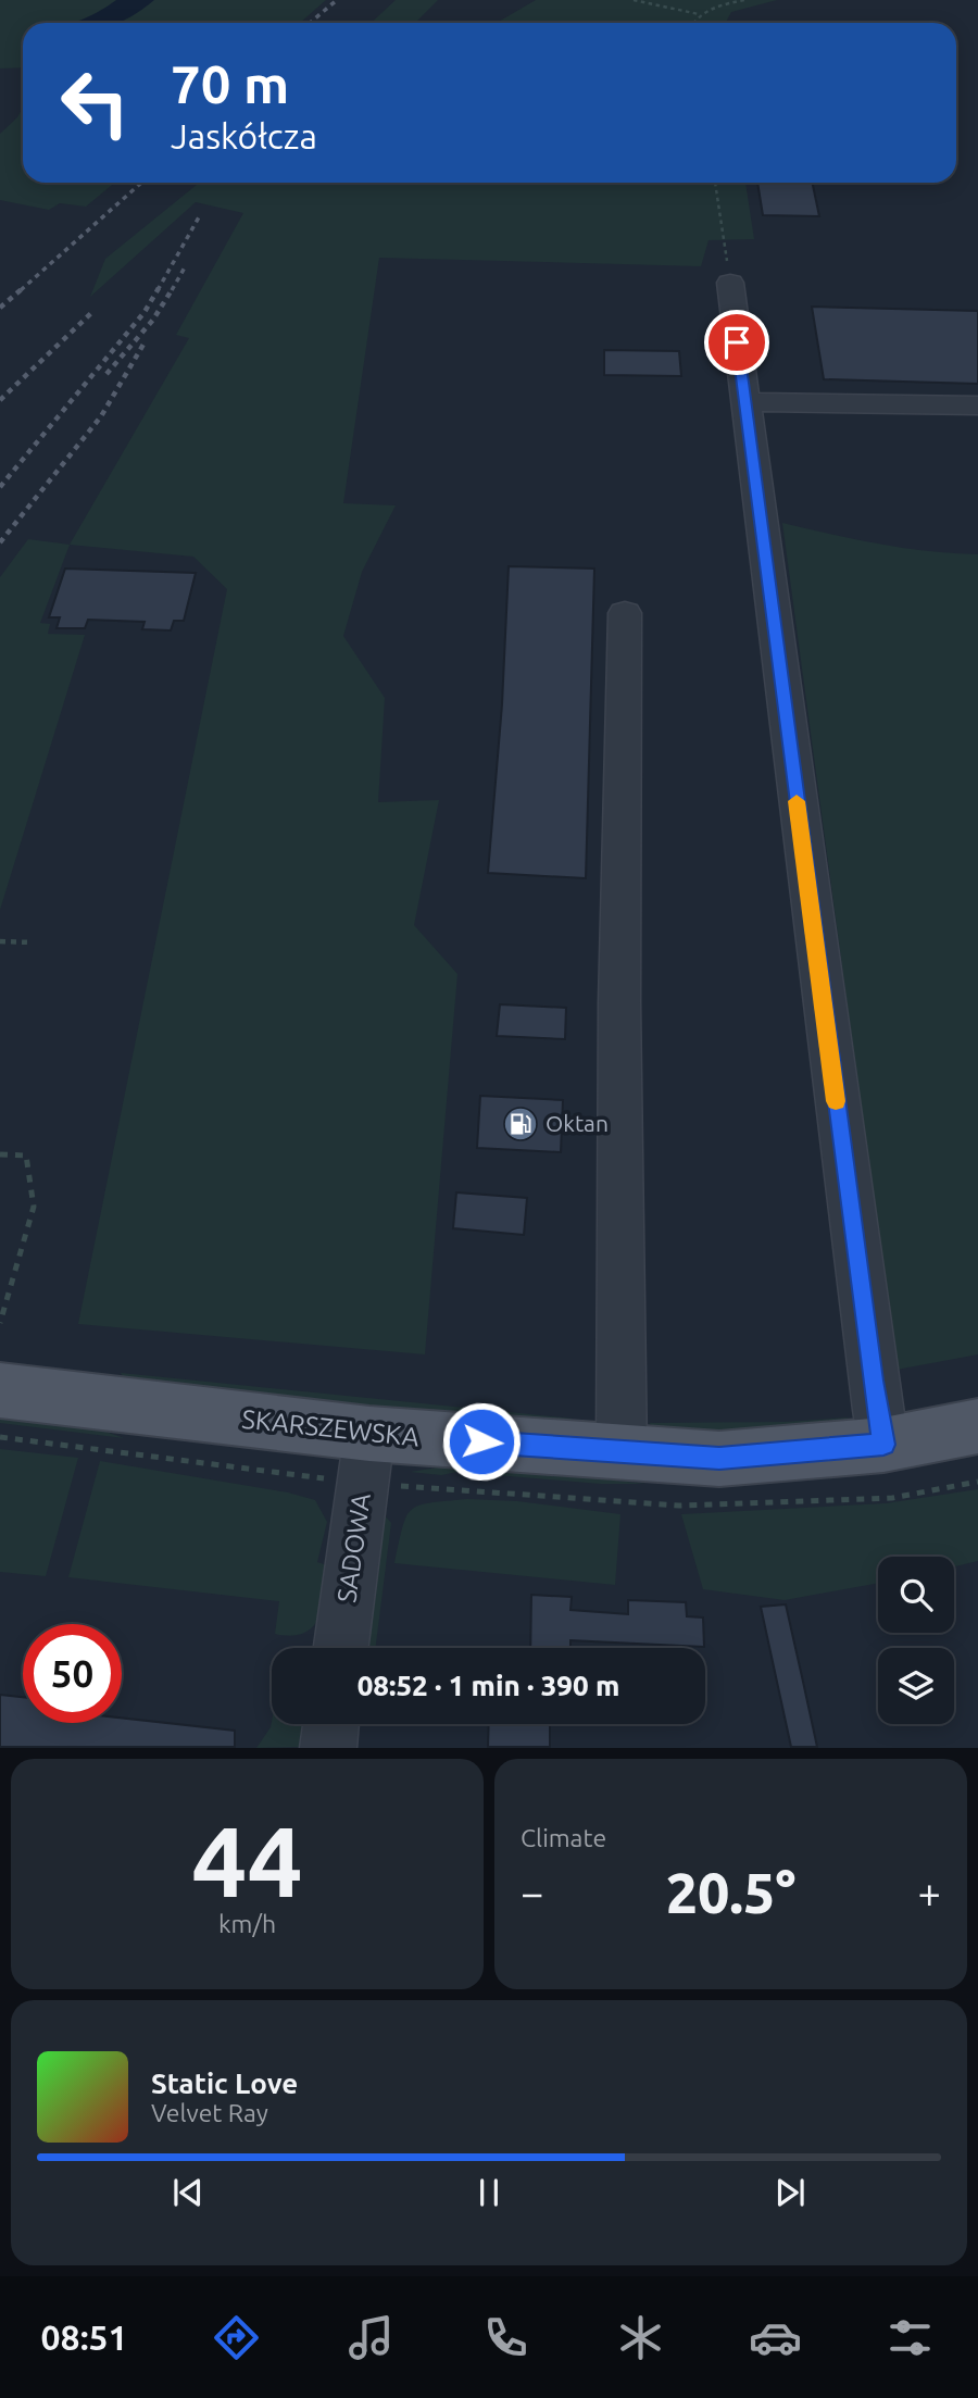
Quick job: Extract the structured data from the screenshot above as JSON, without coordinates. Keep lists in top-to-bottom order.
{
  "streets": {
    "main road": ["SKARSZEWSKA"],
    "street": ["SADOWA"]
  },
  "crossings": [
    ["SKARSZEWSKA", "SADOWA"]
  ],
  "places": {
    "fuel station": ["Oktan"]
  },
  "page": {
    "turn": ["70 m", "Jaskółcza"],
    "limit": "50",
    "trip": "08:52 · 1 min · 390 m",
    "tile": [
      ["44", "km/h"],
      "Climate"
    ],
    "heat": ["−", "20.5°", "+"],
    "song": ["Static Love", "Velvet Ray"],
    "tabs": "08:51"
  }
}
